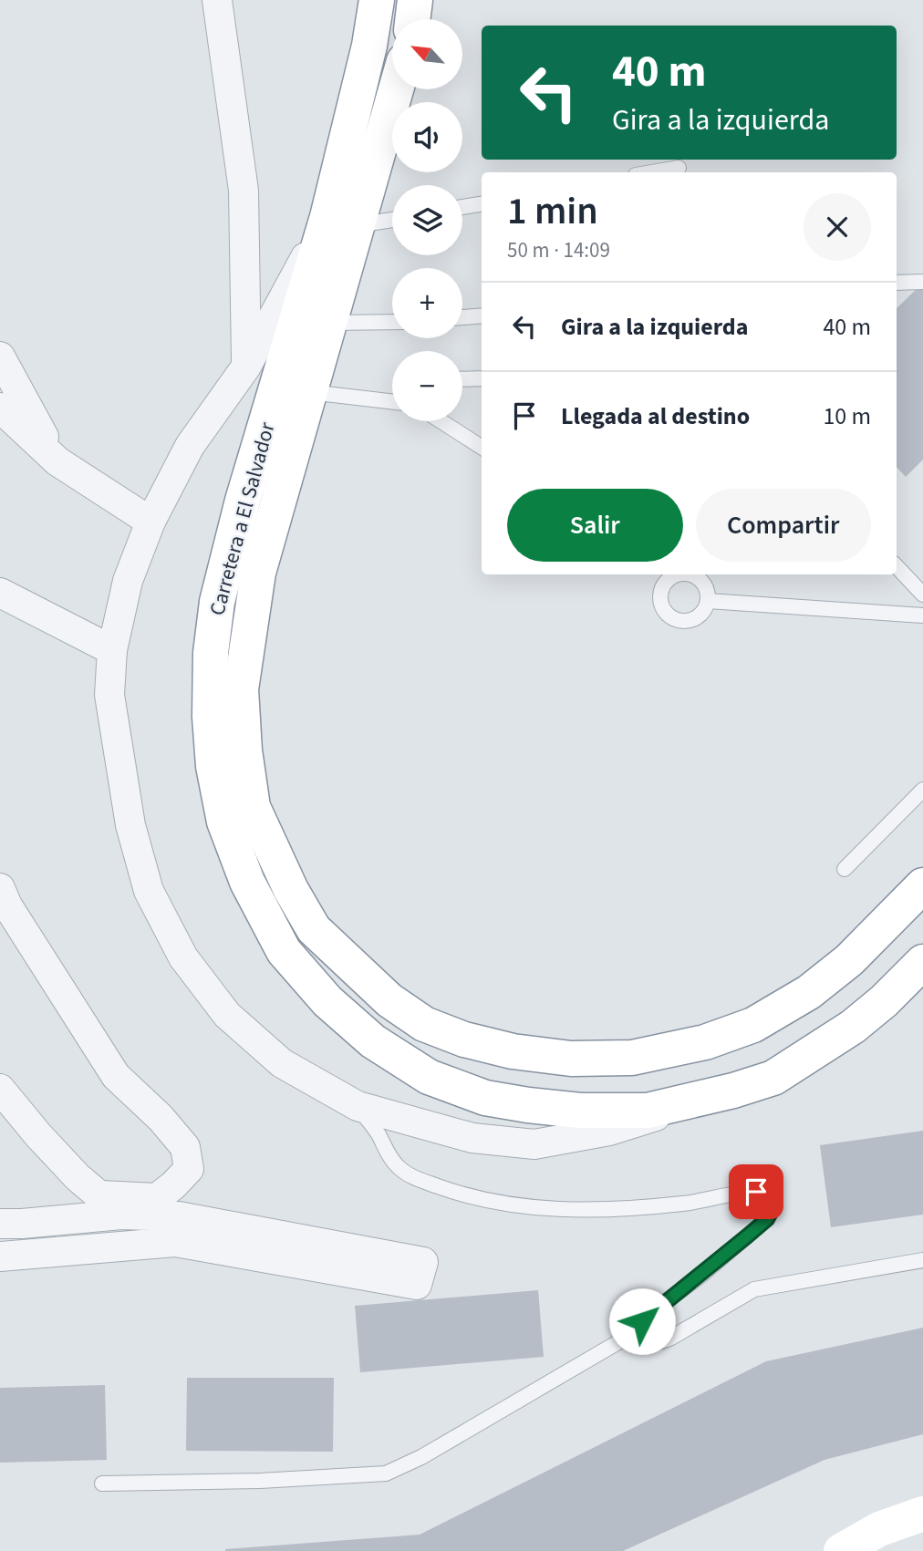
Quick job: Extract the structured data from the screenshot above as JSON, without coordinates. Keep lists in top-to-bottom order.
{
  "streets": {
    "main road": ["Carretera a El Salvador"]
  },
  "north": "top left",
  "page": {
    "map_buttons": ["+", "−"],
    "turn": ["40 m", "Gira a la izquierda"],
    "heading": ["1 min", "50 m · 14:09"],
    "list": [
      {
        "name": "Gira a la izquierda",
        "value": "40 m"
      },
      {
        "name": "Llegada al destino",
        "value": "10 m"
      }
    ],
    "buttons": ["Salir", "Compartir"]
  }
}
